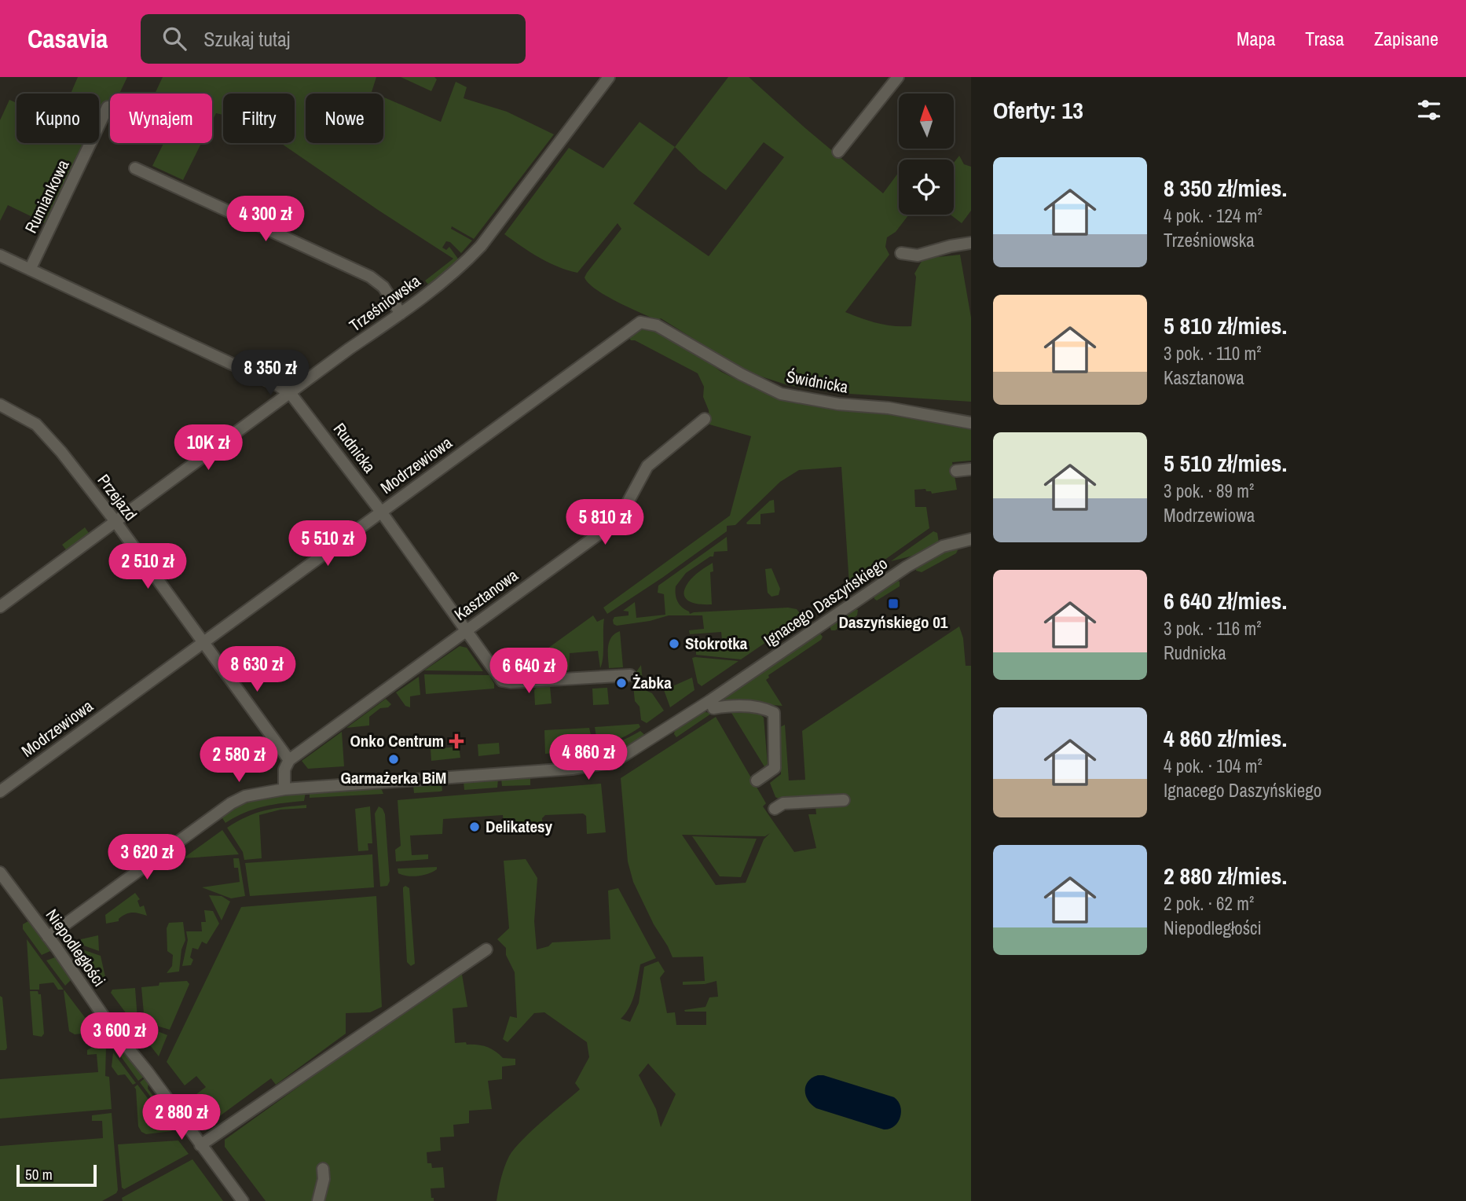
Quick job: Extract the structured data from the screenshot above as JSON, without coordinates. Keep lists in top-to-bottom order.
{
  "streets": {
    "street": [
      "Rumiankowa",
      "Trześniowska",
      "Świdnicka",
      "Rudnicka",
      "Modrzewiowa",
      "Przejazd",
      "Kasztanowa",
      "Ignacego Daszyńskiego",
      "Niepodległości"
    ]
  },
  "crossings": [
    ["Rumiankowa", "Rudnicka"],
    ["Trześniowska", "Rudnicka"],
    ["Trześniowska", "Przejazd"],
    ["Świdnicka", "Modrzewiowa"],
    ["Rudnicka", "Modrzewiowa"],
    ["Rudnicka", "Kasztanowa"],
    ["Modrzewiowa", "Przejazd"],
    ["Przejazd", "Kasztanowa"],
    ["Ignacego Daszyńskiego", "Niepodległości"]
  ],
  "places": {
    "transit": ["Daszyńskiego 01"],
    "other": [
      "Stokrotka",
      "Żabka",
      "Garmażerka BiM",
      "Delikatesy"
    ],
    "health": ["Onko Centrum"]
  },
  "scale_bar": "50 m",
  "north": "top",
  "page": {
    "header": "Casavia",
    "search": "Szukaj tutaj",
    "nav": ["Mapa", "Trasa", "Zapisane"],
    "heading": "Oferty: 13",
    "chip": [
      "Kupno",
      "Wynajem",
      "Filtry",
      "Nowe"
    ],
    "list": [
      {
        "name": "8 350 zł/mies.",
        "note": "4 pok. · 124 m² · Trześniowska"
      },
      {
        "name": "5 810 zł/mies.",
        "note": "3 pok. · 110 m² · Kasztanowa"
      },
      {
        "name": "5 510 zł/mies.",
        "note": "3 pok. · 89 m² · Modrzewiowa"
      },
      {
        "name": "6 640 zł/mies.",
        "note": "3 pok. · 116 m² · Rudnicka"
      },
      {
        "name": "4 860 zł/mies.",
        "note": "4 pok. · 104 m² · Ignacego Daszyńskiego"
      },
      {
        "name": "2 880 zł/mies.",
        "note": "2 pok. · 62 m² · Niepodległości"
      }
    ],
    "price": [
      "4 300 zł",
      "8 350 zł",
      "10K zł",
      "5 810 zł",
      "5 510 zł",
      "2 510 zł",
      "8 630 zł",
      "6 640 zł",
      "4 860 zł",
      "2 580 zł",
      "3 620 zł",
      "3 600 zł",
      "2 880 zł"
    ],
    "scale": "50 m"
  }
}
